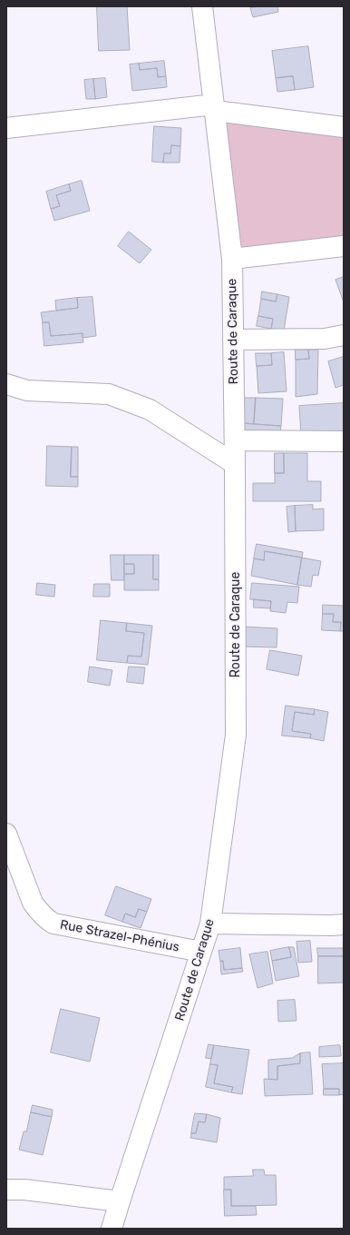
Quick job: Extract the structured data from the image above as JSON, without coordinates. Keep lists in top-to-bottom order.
{
  "streets": {
    "street": ["Route de Caraque", "Rue Strazel-Phénius"]
  },
  "crossings": [
    ["Route de Caraque", "Rue Strazel-Phénius"]
  ]
}
